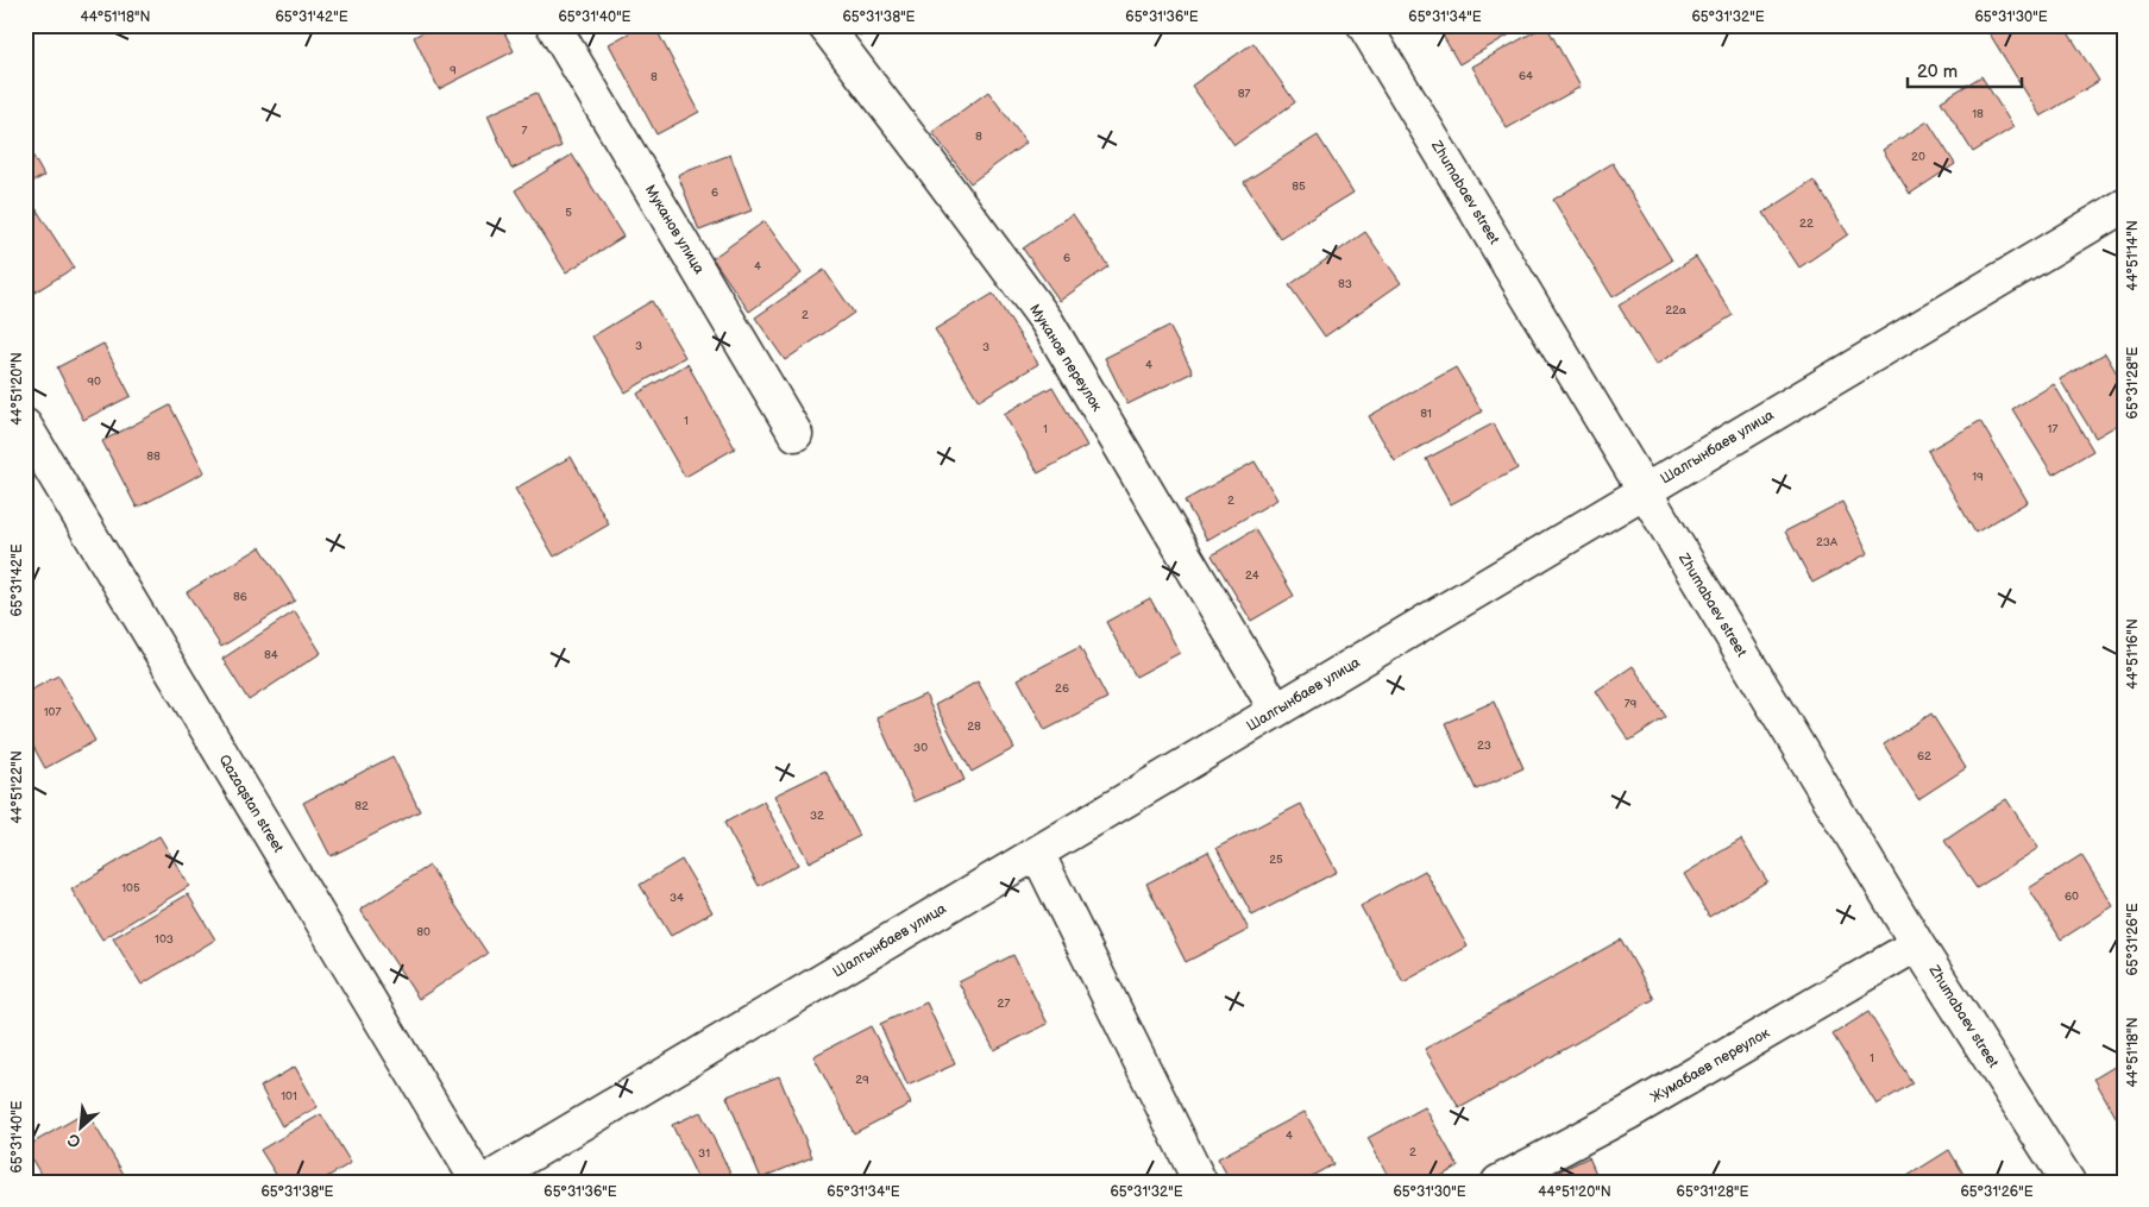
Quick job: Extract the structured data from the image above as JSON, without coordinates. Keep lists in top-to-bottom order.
{
  "streets": {
    "street": [
      "Zhumabaev street",
      "Муканов улица",
      "Муканов переулок",
      "Шалгынбаев улица",
      "Qazaqstan street",
      "Жумабаев переулок"
    ]
  },
  "crossings": [
    ["Zhumabaev street", "Шалгынбаев улица"],
    ["Zhumabaev street", "Жумабаев переулок"],
    ["Муканов переулок", "Шалгынбаев улица"]
  ],
  "house_numbers": [
    "9",
    "64",
    "8",
    "87",
    "18",
    "7",
    "8",
    "20",
    "85",
    "6",
    "5",
    "22",
    "6",
    "4",
    "83",
    "22а",
    "2",
    "3",
    "3",
    "4",
    "90",
    "81",
    "1",
    "1",
    "17",
    "88",
    "19",
    "2",
    "23А",
    "24",
    "86",
    "84",
    "26",
    "79",
    "107",
    "28",
    "23",
    "30",
    "62",
    "82",
    "32",
    "25",
    "105",
    "60",
    "34",
    "80",
    "103",
    "27",
    "1",
    "29",
    "101",
    "4",
    "2",
    "31"
  ],
  "scale_bar": "20 m",
  "north": "bottom left",
  "coordinates": [
    "44°51'18\"N",
    "65°31'42\"E",
    "65°31'40\"E",
    "65°31'38\"E",
    "65°31'36\"E",
    "65°31'34\"E",
    "65°31'32\"E",
    "65°31'30\"E",
    "44°51'14\"N",
    "65°31'28\"E",
    "44°51'20\"N",
    "44°51'16\"N",
    "44°51'22\"N",
    "65°31'26\"E"
  ]
}
